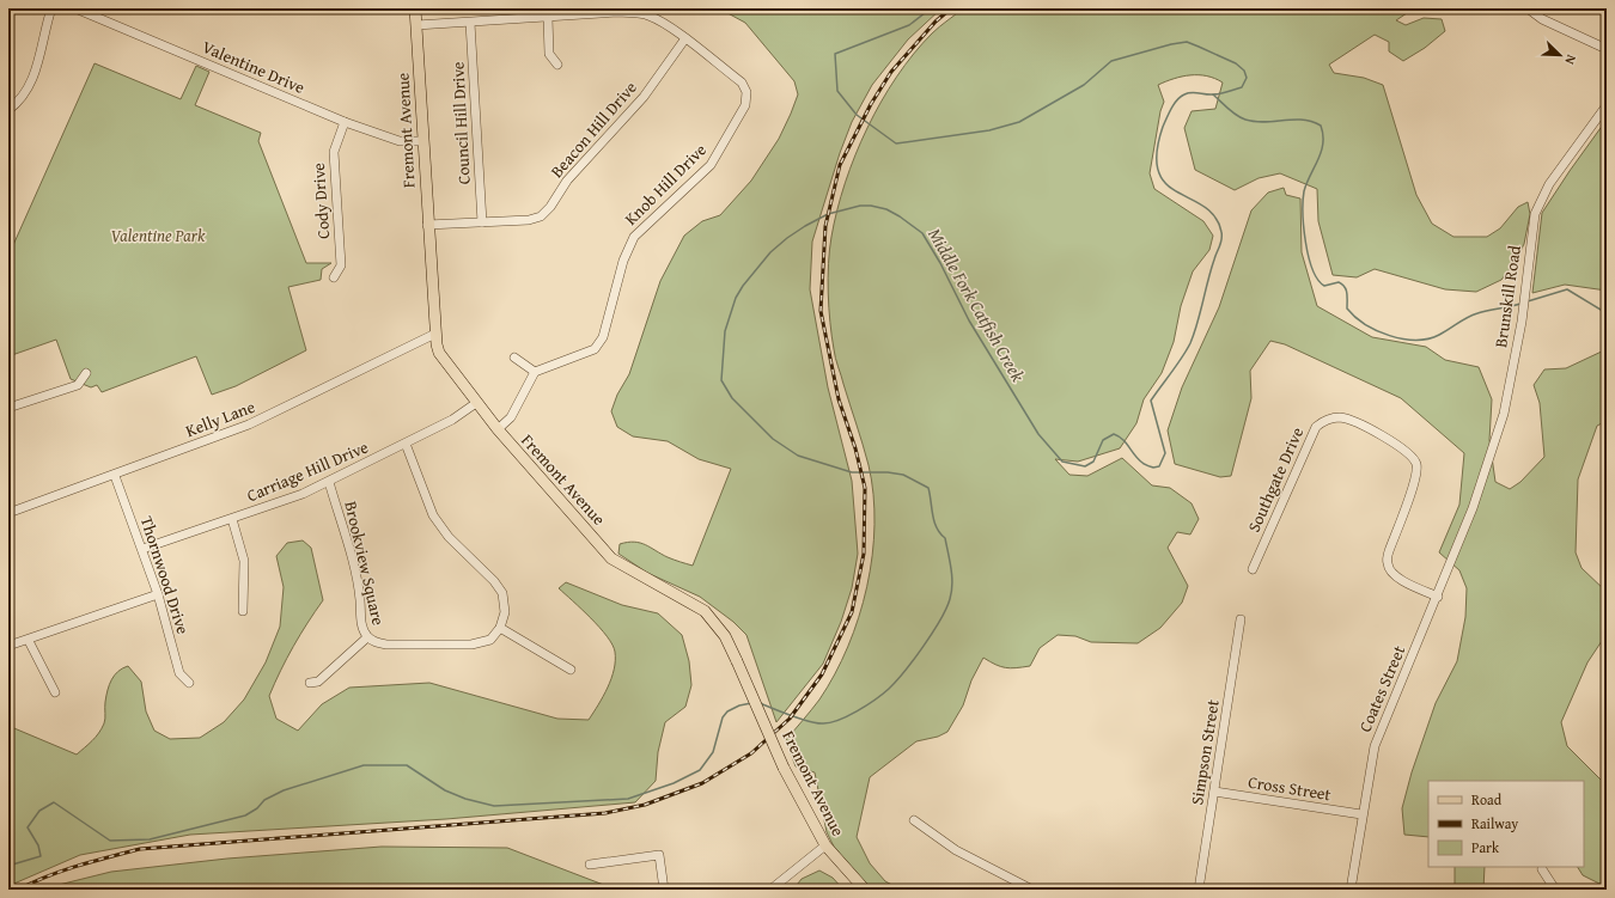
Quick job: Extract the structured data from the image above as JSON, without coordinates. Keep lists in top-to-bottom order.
{
  "streets": {
    "main road": ["Fremont Avenue"],
    "street": [
      "Valentine Drive",
      "Council Hill Drive",
      "Beacon Hill Drive",
      "Knob Hill Drive",
      "Cody Drive",
      "Brunskill Road",
      "Kelly Lane",
      "Carriage Hill Drive",
      "Southgate Drive",
      "Brookview Square",
      "Thornwood Drive",
      "Coates Street",
      "Simpson Street",
      "Cross Street"
    ]
  },
  "crossings": [
    ["Valentine Drive", "Fremont Avenue"],
    ["Valentine Drive", "Cody Drive"],
    ["Council Hill Drive", "Beacon Hill Drive"],
    ["Council Hill Drive", "Knob Hill Drive"],
    ["Beacon Hill Drive", "Fremont Avenue"],
    ["Beacon Hill Drive", "Knob Hill Drive"],
    ["Fremont Avenue", "Knob Hill Drive"],
    ["Fremont Avenue", "Kelly Lane"],
    ["Fremont Avenue", "Carriage Hill Drive"],
    ["Brunskill Road", "Coates Street"],
    ["Kelly Lane", "Thornwood Drive"],
    ["Carriage Hill Drive", "Brookview Square"],
    ["Carriage Hill Drive", "Thornwood Drive"],
    ["Southgate Drive", "Coates Street"],
    ["Coates Street", "Cross Street"],
    ["Simpson Street", "Cross Street"]
  ],
  "water": ["Middle Fork Catfish Creek"],
  "parks": ["Valentine Park"],
  "legend": ["Road", "Railway", "Park"],
  "north": "bottom right"
}
